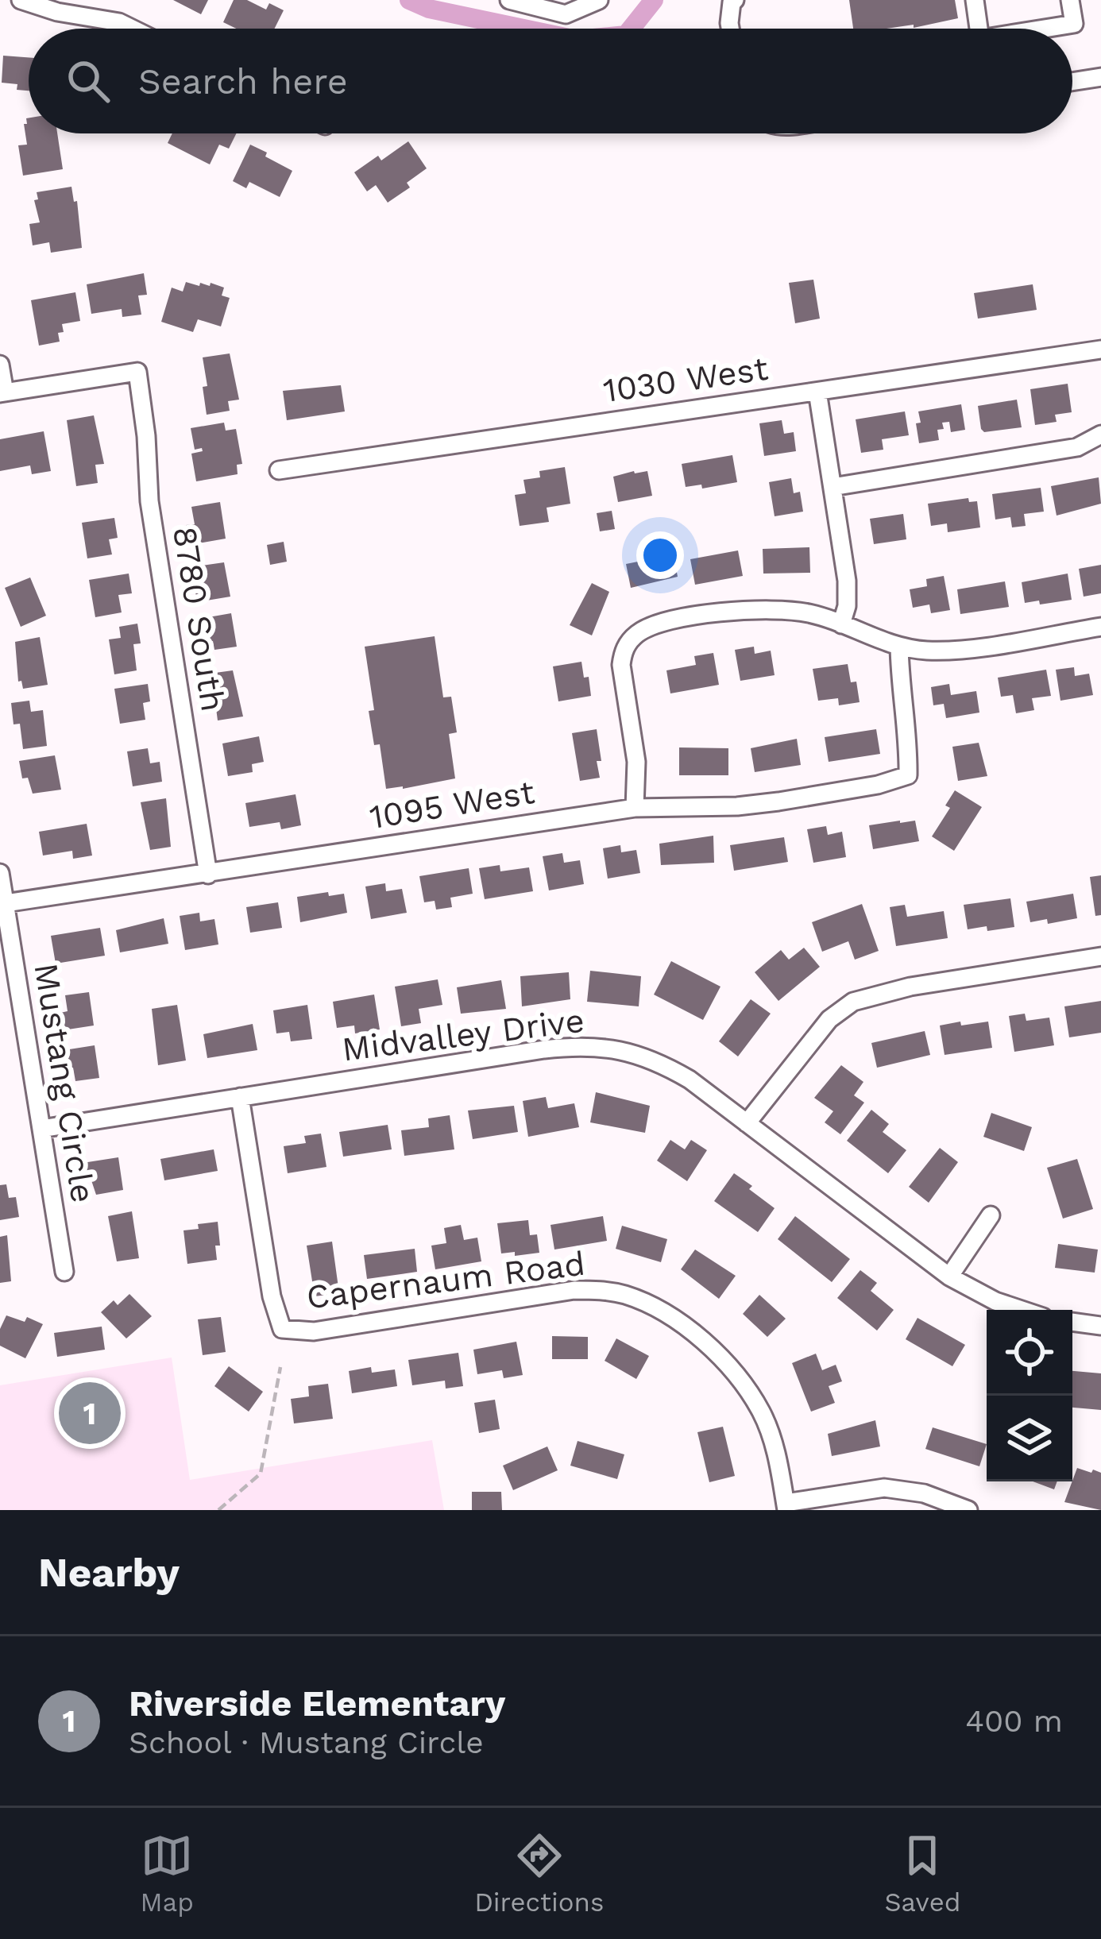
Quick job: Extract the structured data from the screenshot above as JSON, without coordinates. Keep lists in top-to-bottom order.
{
  "streets": {
    "street": [
      "1030 West",
      "8780 South",
      "1095 West",
      "Midvalley Drive",
      "Mustang Circle",
      "Capernaum Road"
    ]
  },
  "crossings": [
    ["8780 South", "1095 West"],
    ["1095 West", "Mustang Circle"],
    ["Midvalley Drive", "Mustang Circle"],
    ["Midvalley Drive", "Capernaum Road"]
  ],
  "page": {
    "search": "Search here",
    "pins": "1",
    "heading": "Nearby",
    "list": [
      {
        "mark": "1",
        "name": "Riverside Elementary",
        "note": "School · Mustang Circle",
        "value": "400 m"
      }
    ],
    "nav": ["Map", "Directions", "Saved"]
  }
}
